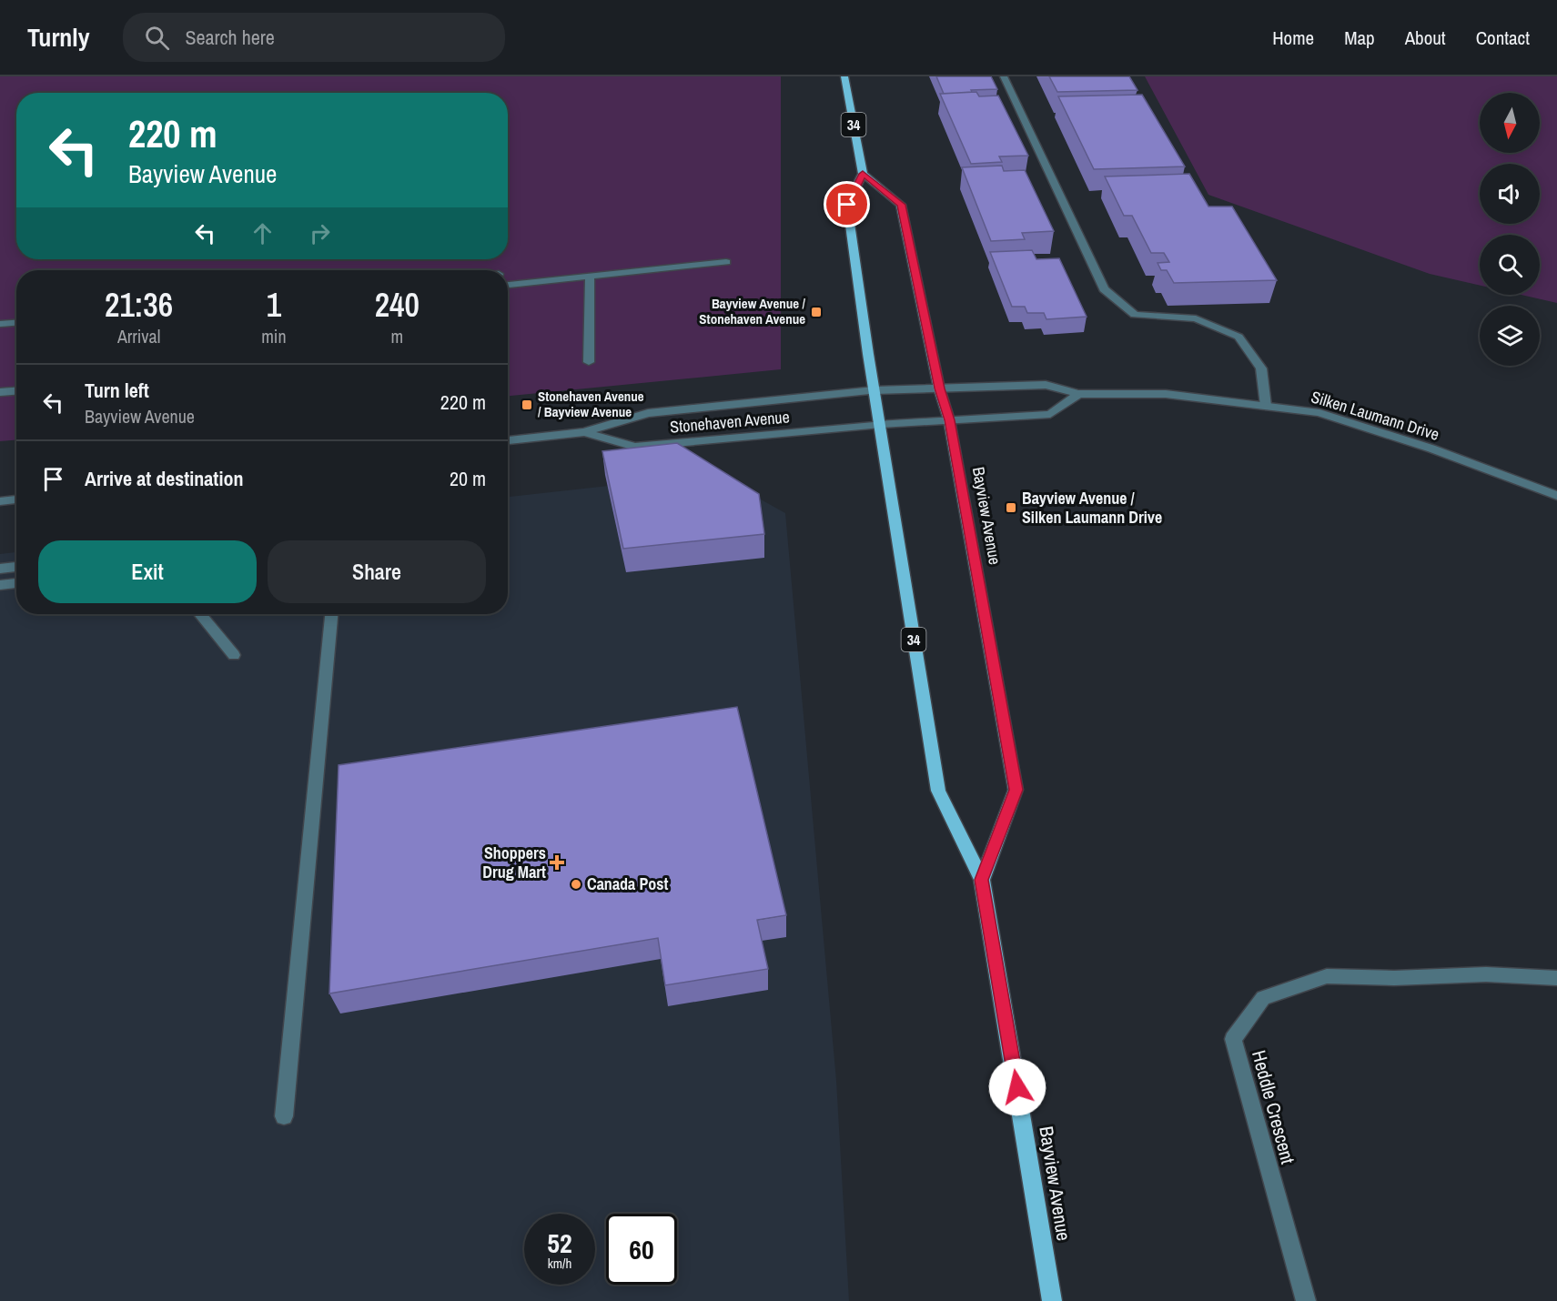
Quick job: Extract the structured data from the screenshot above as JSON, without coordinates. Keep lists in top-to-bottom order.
{
  "streets": {
    "main road": ["34", "Bayview Avenue"],
    "street": ["Silken Laumann Drive", "Stonehaven Avenue", "Heddle Crescent"]
  },
  "crossings": [
    ["34", "Bayview Avenue"],
    ["Silken Laumann Drive", "Stonehaven Avenue"],
    ["Silken Laumann Drive", "Bayview Avenue"],
    ["Stonehaven Avenue", "Bayview Avenue"]
  ],
  "places": {
    "transit": ["Bayview Avenue / Stonehaven Avenue", "Stonehaven Avenue / Bayview Avenue", "Bayview Avenue / Silken Laumann Drive"],
    "health": ["Shoppers Drug Mart"],
    "other": ["Canada Post"]
  },
  "north": "bottom",
  "page": {
    "header": "Turnly",
    "search": "Search here",
    "nav": [
      "Home",
      "Map",
      "About",
      "Contact"
    ],
    "turn": ["220 m", "Bayview Avenue"],
    "eta": [
      "21:36",
      "Arrival",
      "1",
      "min",
      "240",
      "m"
    ],
    "list": [
      {
        "name": "Turn left",
        "note": "Bayview Avenue",
        "value": "220 m"
      },
      {
        "name": "Arrive at destination",
        "value": "20 m"
      }
    ],
    "buttons": ["Exit", "Share"],
    "speed": "52 km/h",
    "limit": "60"
  }
}
